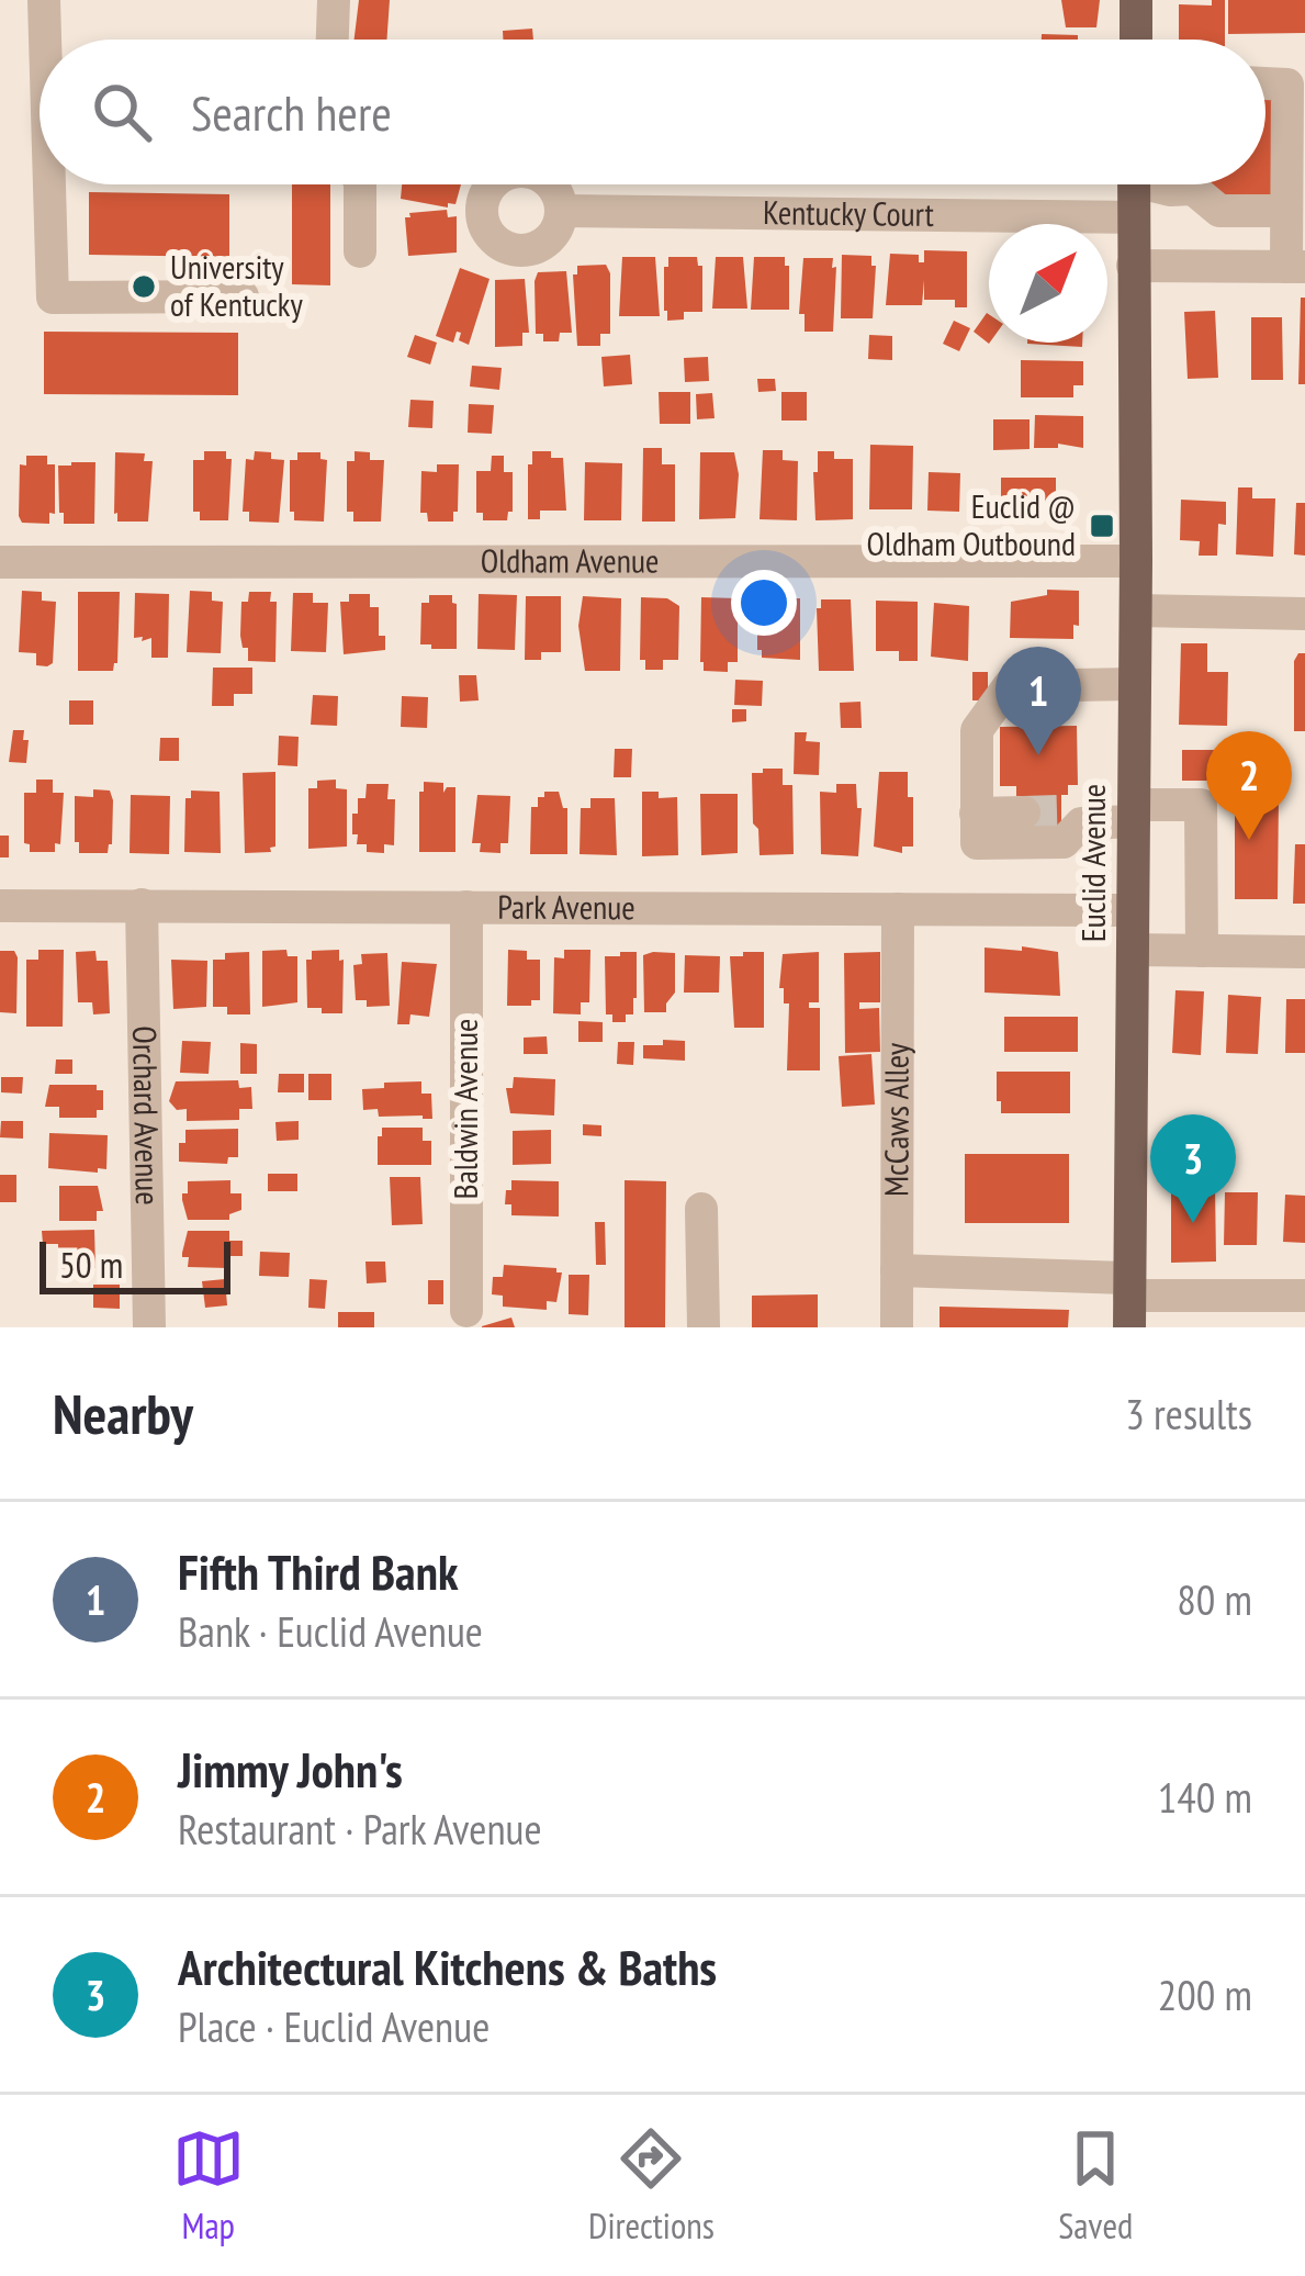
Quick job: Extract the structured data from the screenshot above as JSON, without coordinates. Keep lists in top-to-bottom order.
{
  "streets": {
    "main road": ["Euclid Avenue"],
    "street": [
      "Kentucky Court",
      "Oldham Avenue",
      "Park Avenue",
      "Baldwin Avenue",
      "Orchard Avenue",
      "McCaws Alley"
    ]
  },
  "crossings": [
    ["Kentucky Court", "Euclid Avenue"],
    ["Oldham Avenue", "Euclid Avenue"],
    ["Euclid Avenue", "Park Avenue"],
    ["Park Avenue", "Baldwin Avenue"],
    ["Park Avenue", "Orchard Avenue"],
    ["Park Avenue", "McCaws Alley"]
  ],
  "places": {
    "other": ["University of Kentucky"],
    "transit": ["Euclid @ Oldham Outbound"]
  },
  "scale_bar": "50 m",
  "north": "top right",
  "page": {
    "search": "Search here",
    "pins": ["1", "2", "3"],
    "scale": "50 m",
    "heading": ["Nearby", "3 results"],
    "list": [
      {
        "mark": "1",
        "name": "Fifth Third Bank",
        "note": "Bank · Euclid Avenue",
        "value": "80 m"
      },
      {
        "mark": "2",
        "name": "Jimmy John's",
        "note": "Restaurant · Park Avenue",
        "value": "140 m"
      },
      {
        "mark": "3",
        "name": "Architectural Kitchens & Baths",
        "note": "Place · Euclid Avenue",
        "value": "200 m"
      }
    ],
    "nav": ["Map", "Directions", "Saved"]
  }
}
